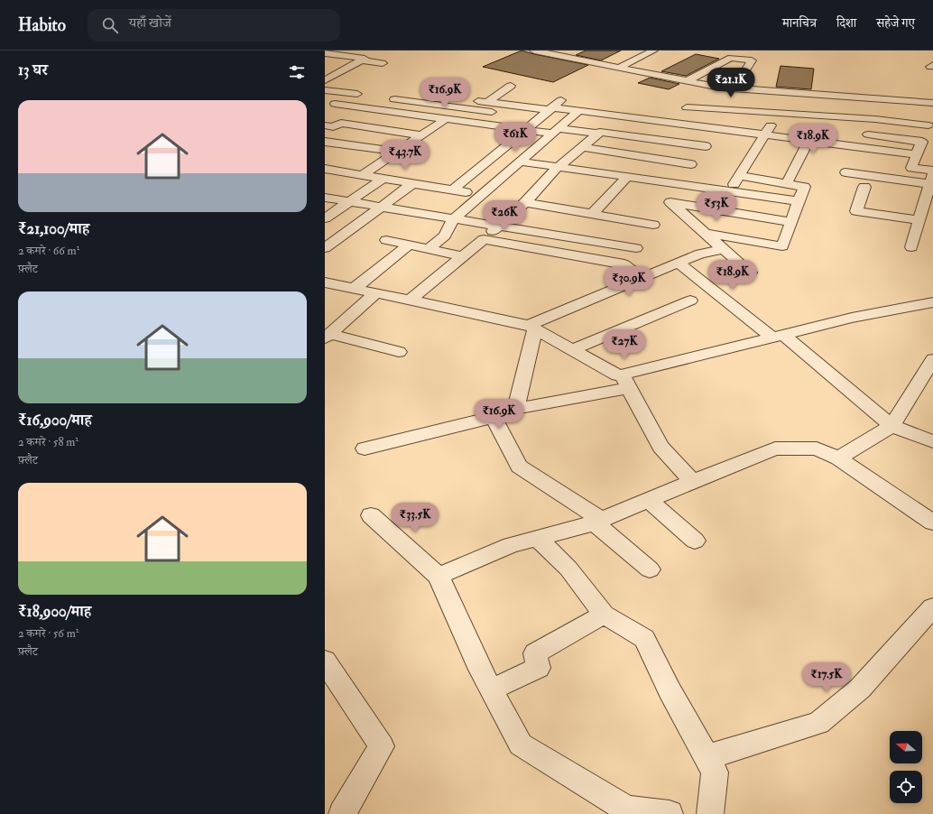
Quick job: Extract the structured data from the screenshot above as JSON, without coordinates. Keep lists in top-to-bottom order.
{
  "north": "left",
  "page": {
    "header": "Habito",
    "search": "यहाँ खोजें",
    "nav": ["मानचित्र", "दिशा", "सहेजे गए"],
    "heading": "13 घर",
    "price": [
      "₹21.1K",
      "₹16.9K",
      "₹61K",
      "₹18.9K",
      "₹43.7K",
      "₹53K",
      "₹26K",
      "₹18.9K",
      "₹30.9K",
      "₹27K",
      "₹16.9K",
      "₹33.5K",
      "₹17.5K"
    ],
    "list": [
      {
        "name": "₹21,100/माह",
        "note": "2 कमरे · 66 m² · फ़्लैट"
      },
      {
        "name": "₹16,900/माह",
        "note": "2 कमरे · 58 m² · फ़्लैट"
      },
      {
        "name": "₹18,900/माह",
        "note": "2 कमरे · 56 m² · फ़्लैट"
      }
    ]
  }
}
